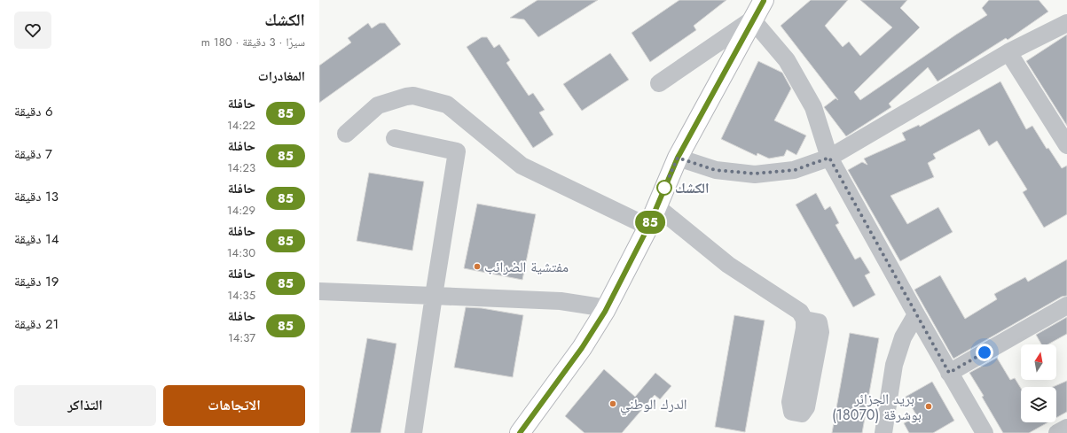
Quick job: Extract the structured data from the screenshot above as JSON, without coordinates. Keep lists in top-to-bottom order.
{
  "places": [
    "الكشك",
    "مفتشية الضرائب",
    "الدرك الوطني",
    "بريد الجزائر - بوشرقة (18070)"
  ],
  "lines": ["bus line 85"],
  "north": "top",
  "page": {
    "on_map": "85",
    "heading": [
      ["الكشك", "سيرًا · 3 دقيقة · 180 m"],
      "المغادرات"
    ],
    "list": [
      {
        "mark": "85",
        "name": "حافلة",
        "note": "14:22",
        "value": "6 دقيقة"
      },
      {
        "mark": "85",
        "name": "حافلة",
        "note": "14:23",
        "value": "7 دقيقة"
      },
      {
        "mark": "85",
        "name": "حافلة",
        "note": "14:29",
        "value": "13 دقيقة"
      },
      {
        "mark": "85",
        "name": "حافلة",
        "note": "14:30",
        "value": "14 دقيقة"
      },
      {
        "mark": "85",
        "name": "حافلة",
        "note": "14:35",
        "value": "19 دقيقة"
      },
      {
        "mark": "85",
        "name": "حافلة",
        "note": "14:37",
        "value": "21 دقيقة"
      }
    ],
    "buttons": ["الاتجاهات", "التذاكر"]
  }
}
